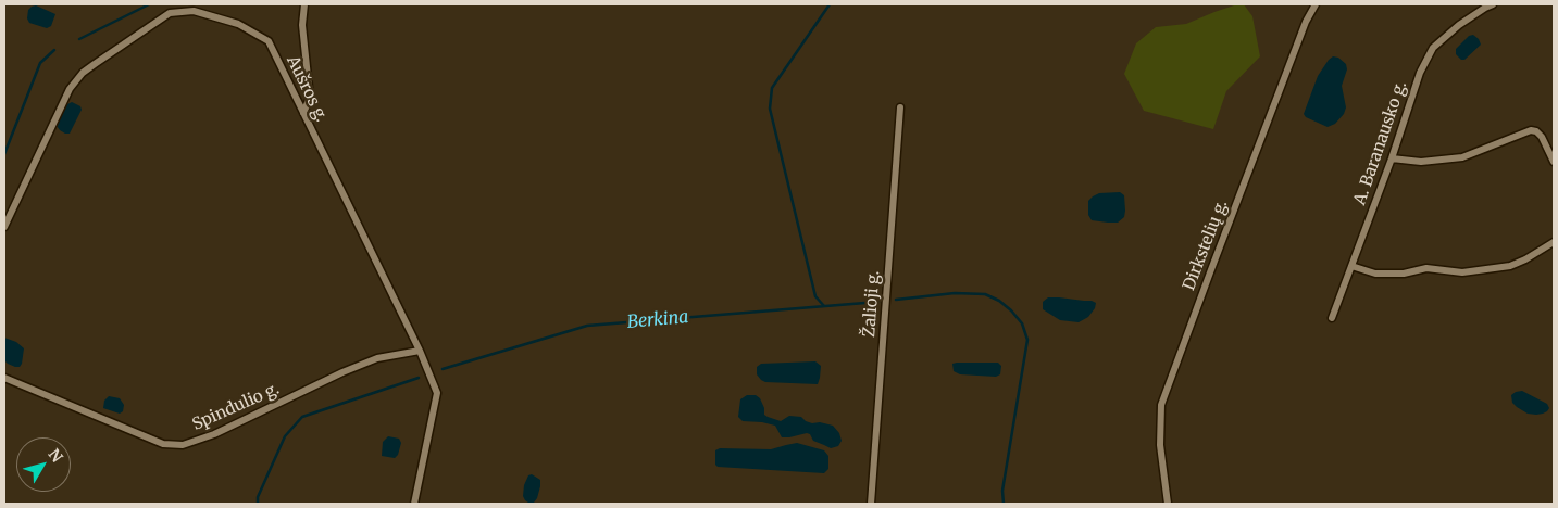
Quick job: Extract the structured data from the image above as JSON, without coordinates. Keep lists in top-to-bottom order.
{
  "streets": {
    "street": [
      "Aušros g.",
      "A. Baranausko g.",
      "Dirkstelių g.",
      "Žalioji g.",
      "Spindulio g."
    ]
  },
  "crossings": [
    ["Aušros g.", "Spindulio g."]
  ],
  "water": ["Berkina"],
  "north": "top right"
}
